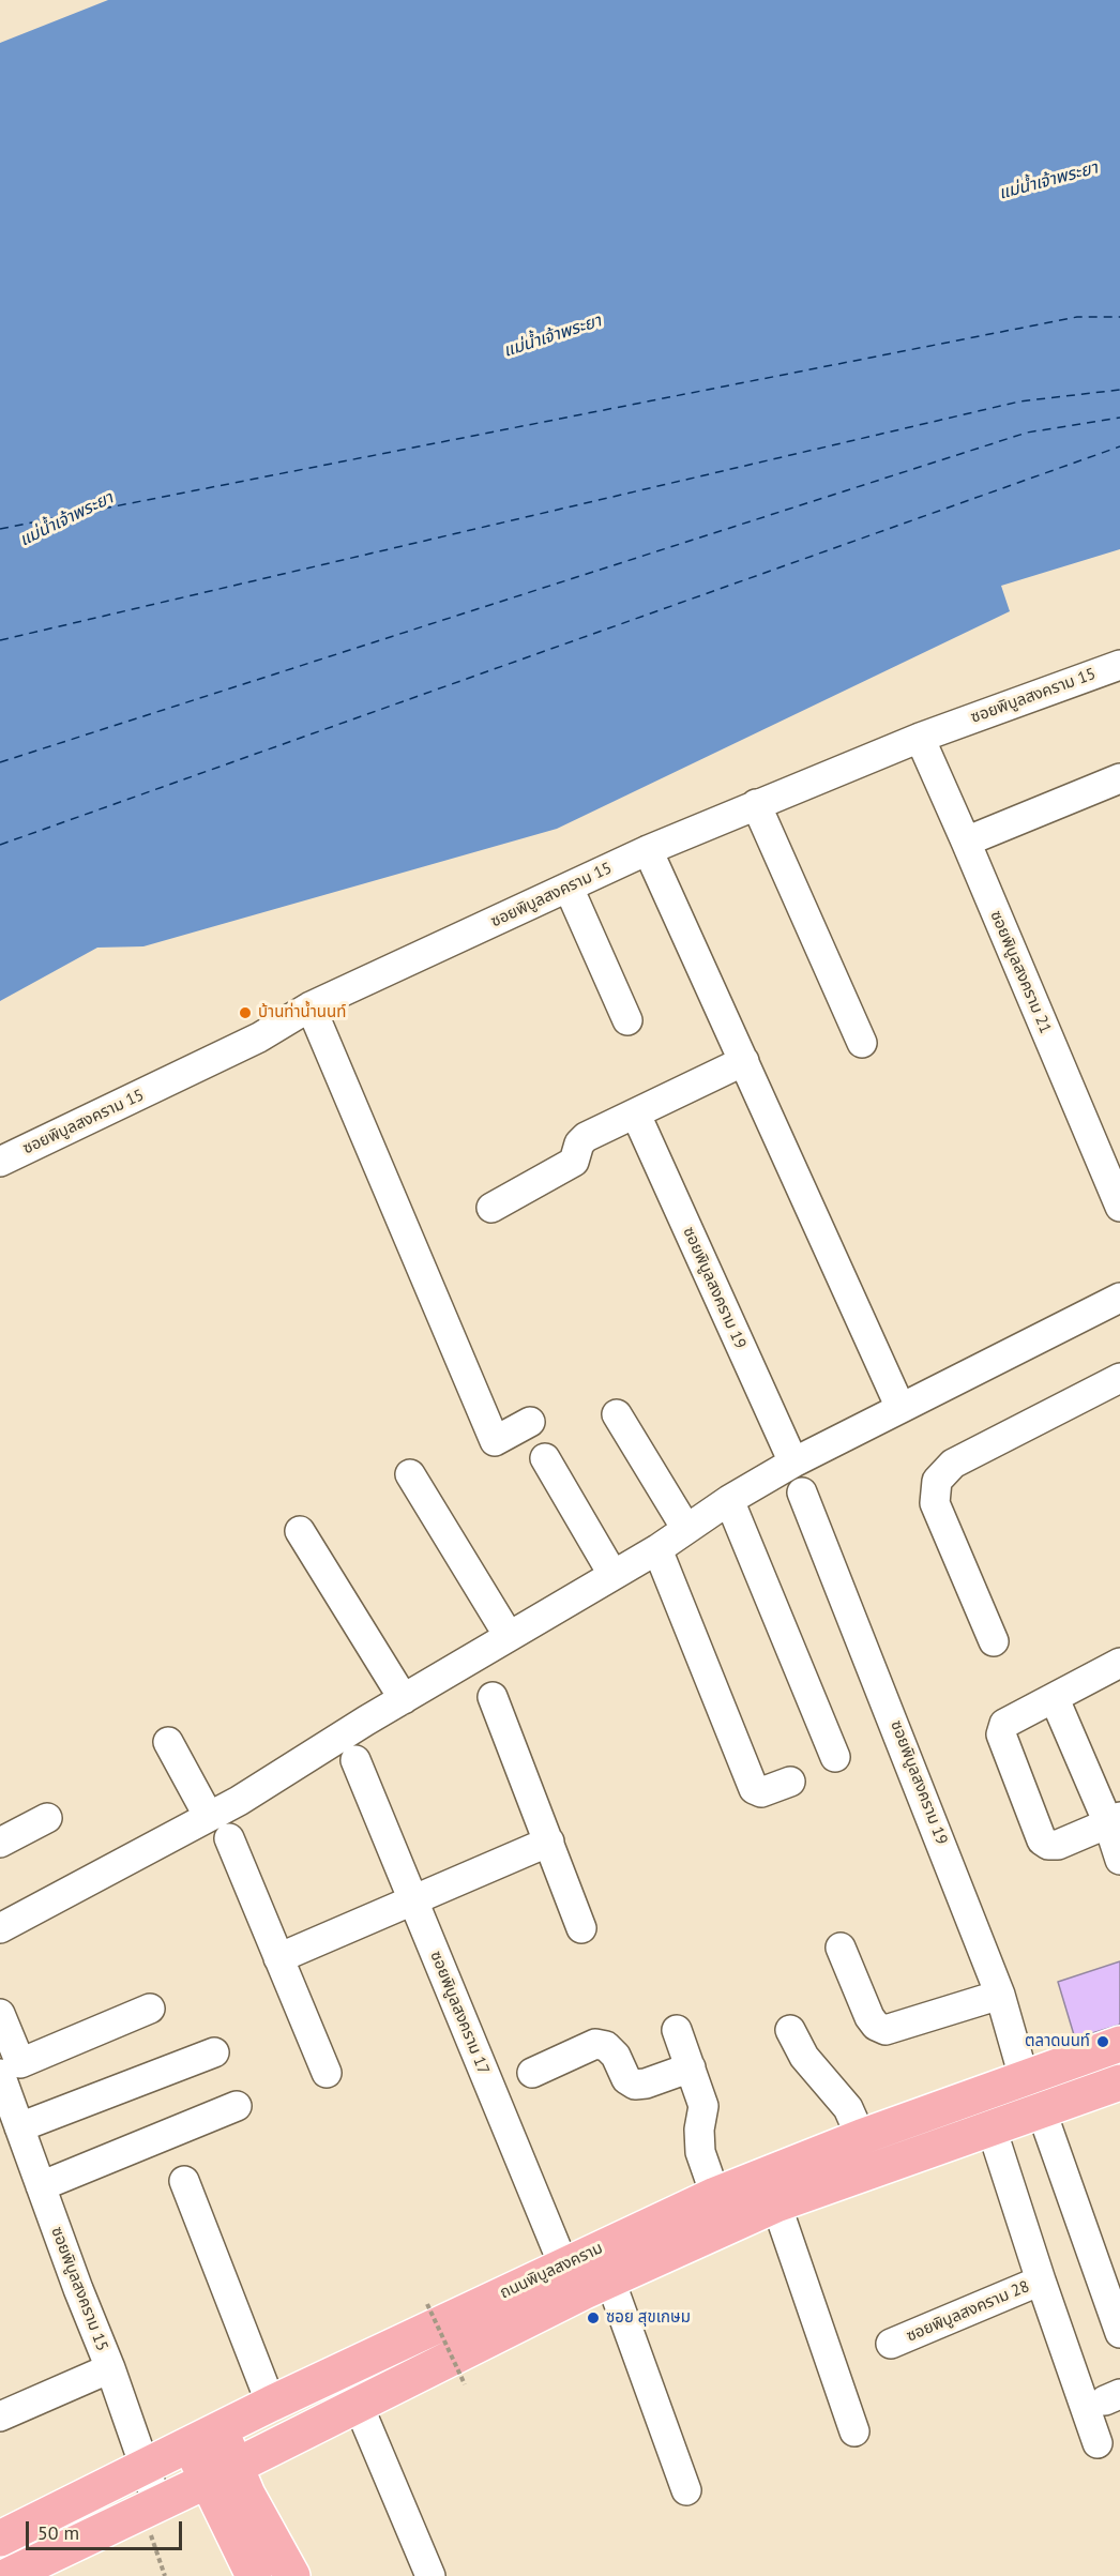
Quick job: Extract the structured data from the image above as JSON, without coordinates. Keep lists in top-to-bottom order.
{
  "streets": {
    "main road": ["ถนนพิบูลสงคราม"],
    "street": [
      "ซอยพิบูลสงคราม 15",
      "ซอยพิบูลสงคราม 21",
      "ซอยพิบูลสงคราม 19",
      "ซอยพิบูลสงคราม 17",
      "ซอยพิบูลสงคราม 28"
    ]
  },
  "crossings": [
    ["ซอยพิบูลสงคราม 15", "ซอยพิบูลสงคราม 21"],
    ["ซอยพิบูลสงคราม 15", "ถนนพิบูลสงคราม"],
    ["ซอยพิบูลสงคราม 19", "ถนนพิบูลสงคราม"],
    ["ซอยพิบูลสงคราม 17", "ถนนพิบูลสงคราม"],
    ["ถนนพิบูลสงคราม", "ซอยพิบูลสงคราม 28"]
  ],
  "water": ["แม่น้ำเจ้าพระยา"],
  "places": ["บ้านท่าน้ำนนท์", "ตลาดนนท์", "ซอย สุขเกษม"],
  "scale_bar": "50 m"
}
